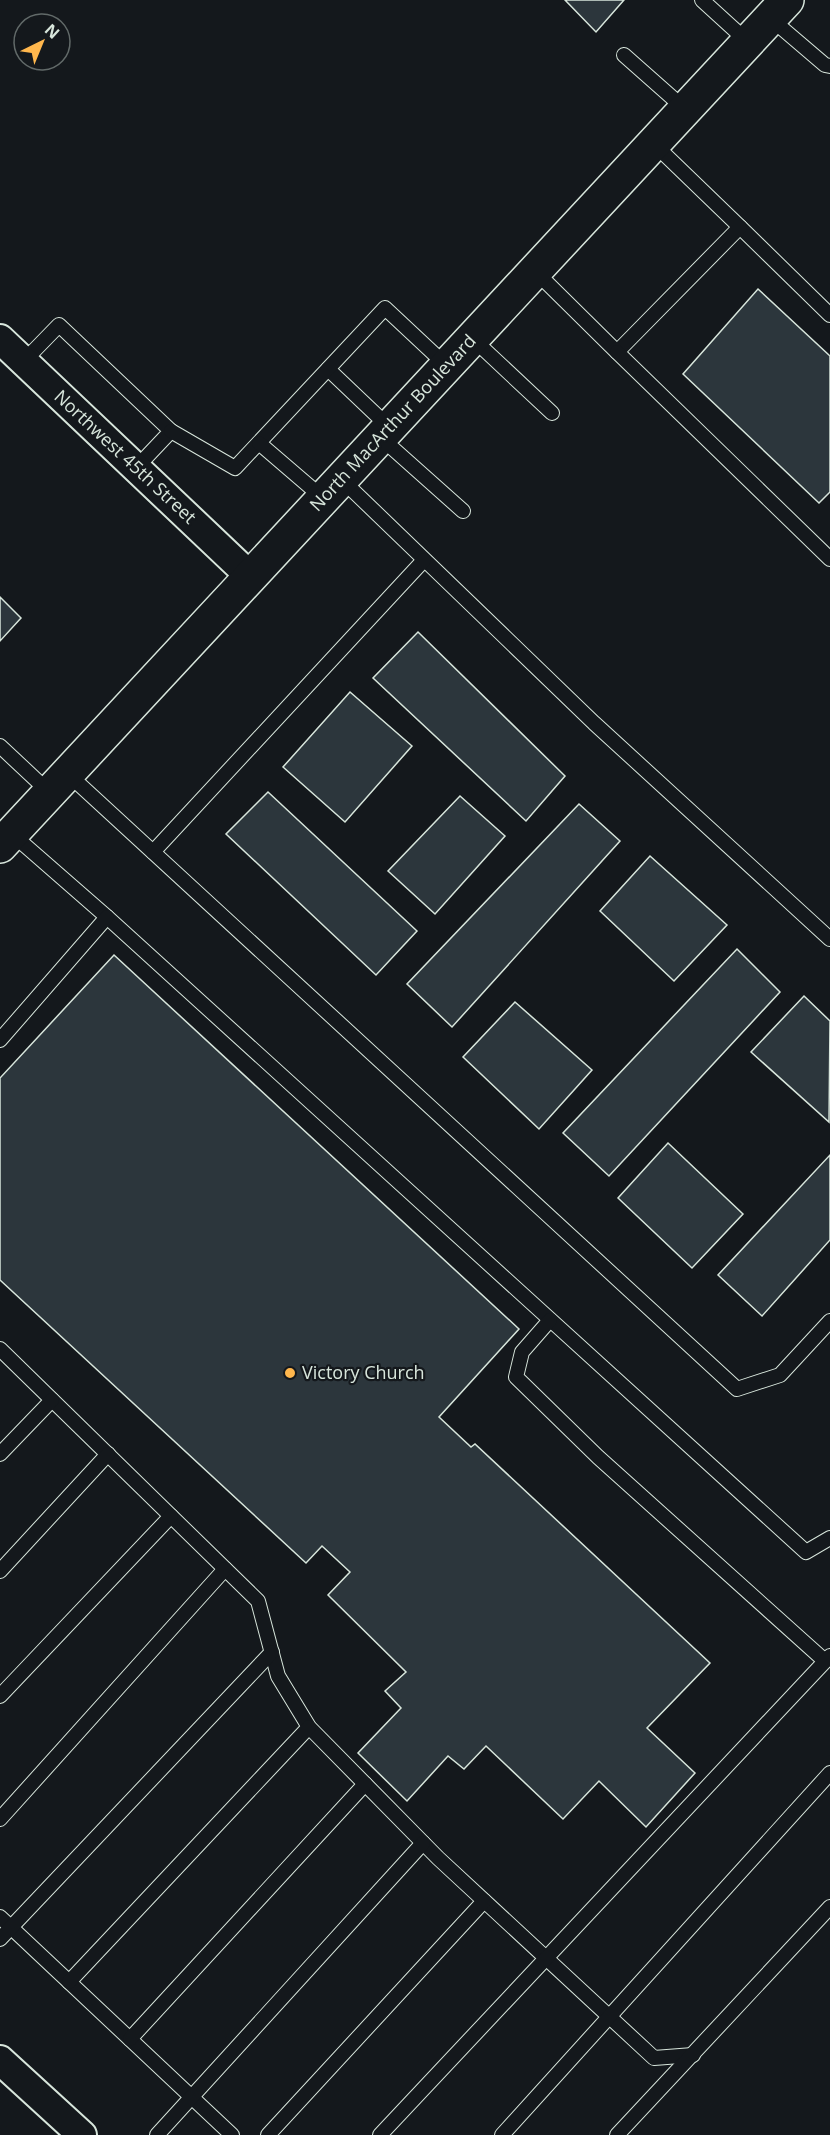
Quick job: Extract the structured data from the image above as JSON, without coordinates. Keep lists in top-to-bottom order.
{
  "streets": {
    "main road": ["North MacArthur Boulevard"],
    "street": ["Northwest 45th Street"]
  },
  "crossings": [
    ["North MacArthur Boulevard", "Northwest 45th Street"]
  ],
  "places": ["Victory Church"],
  "north": "top right"
}
